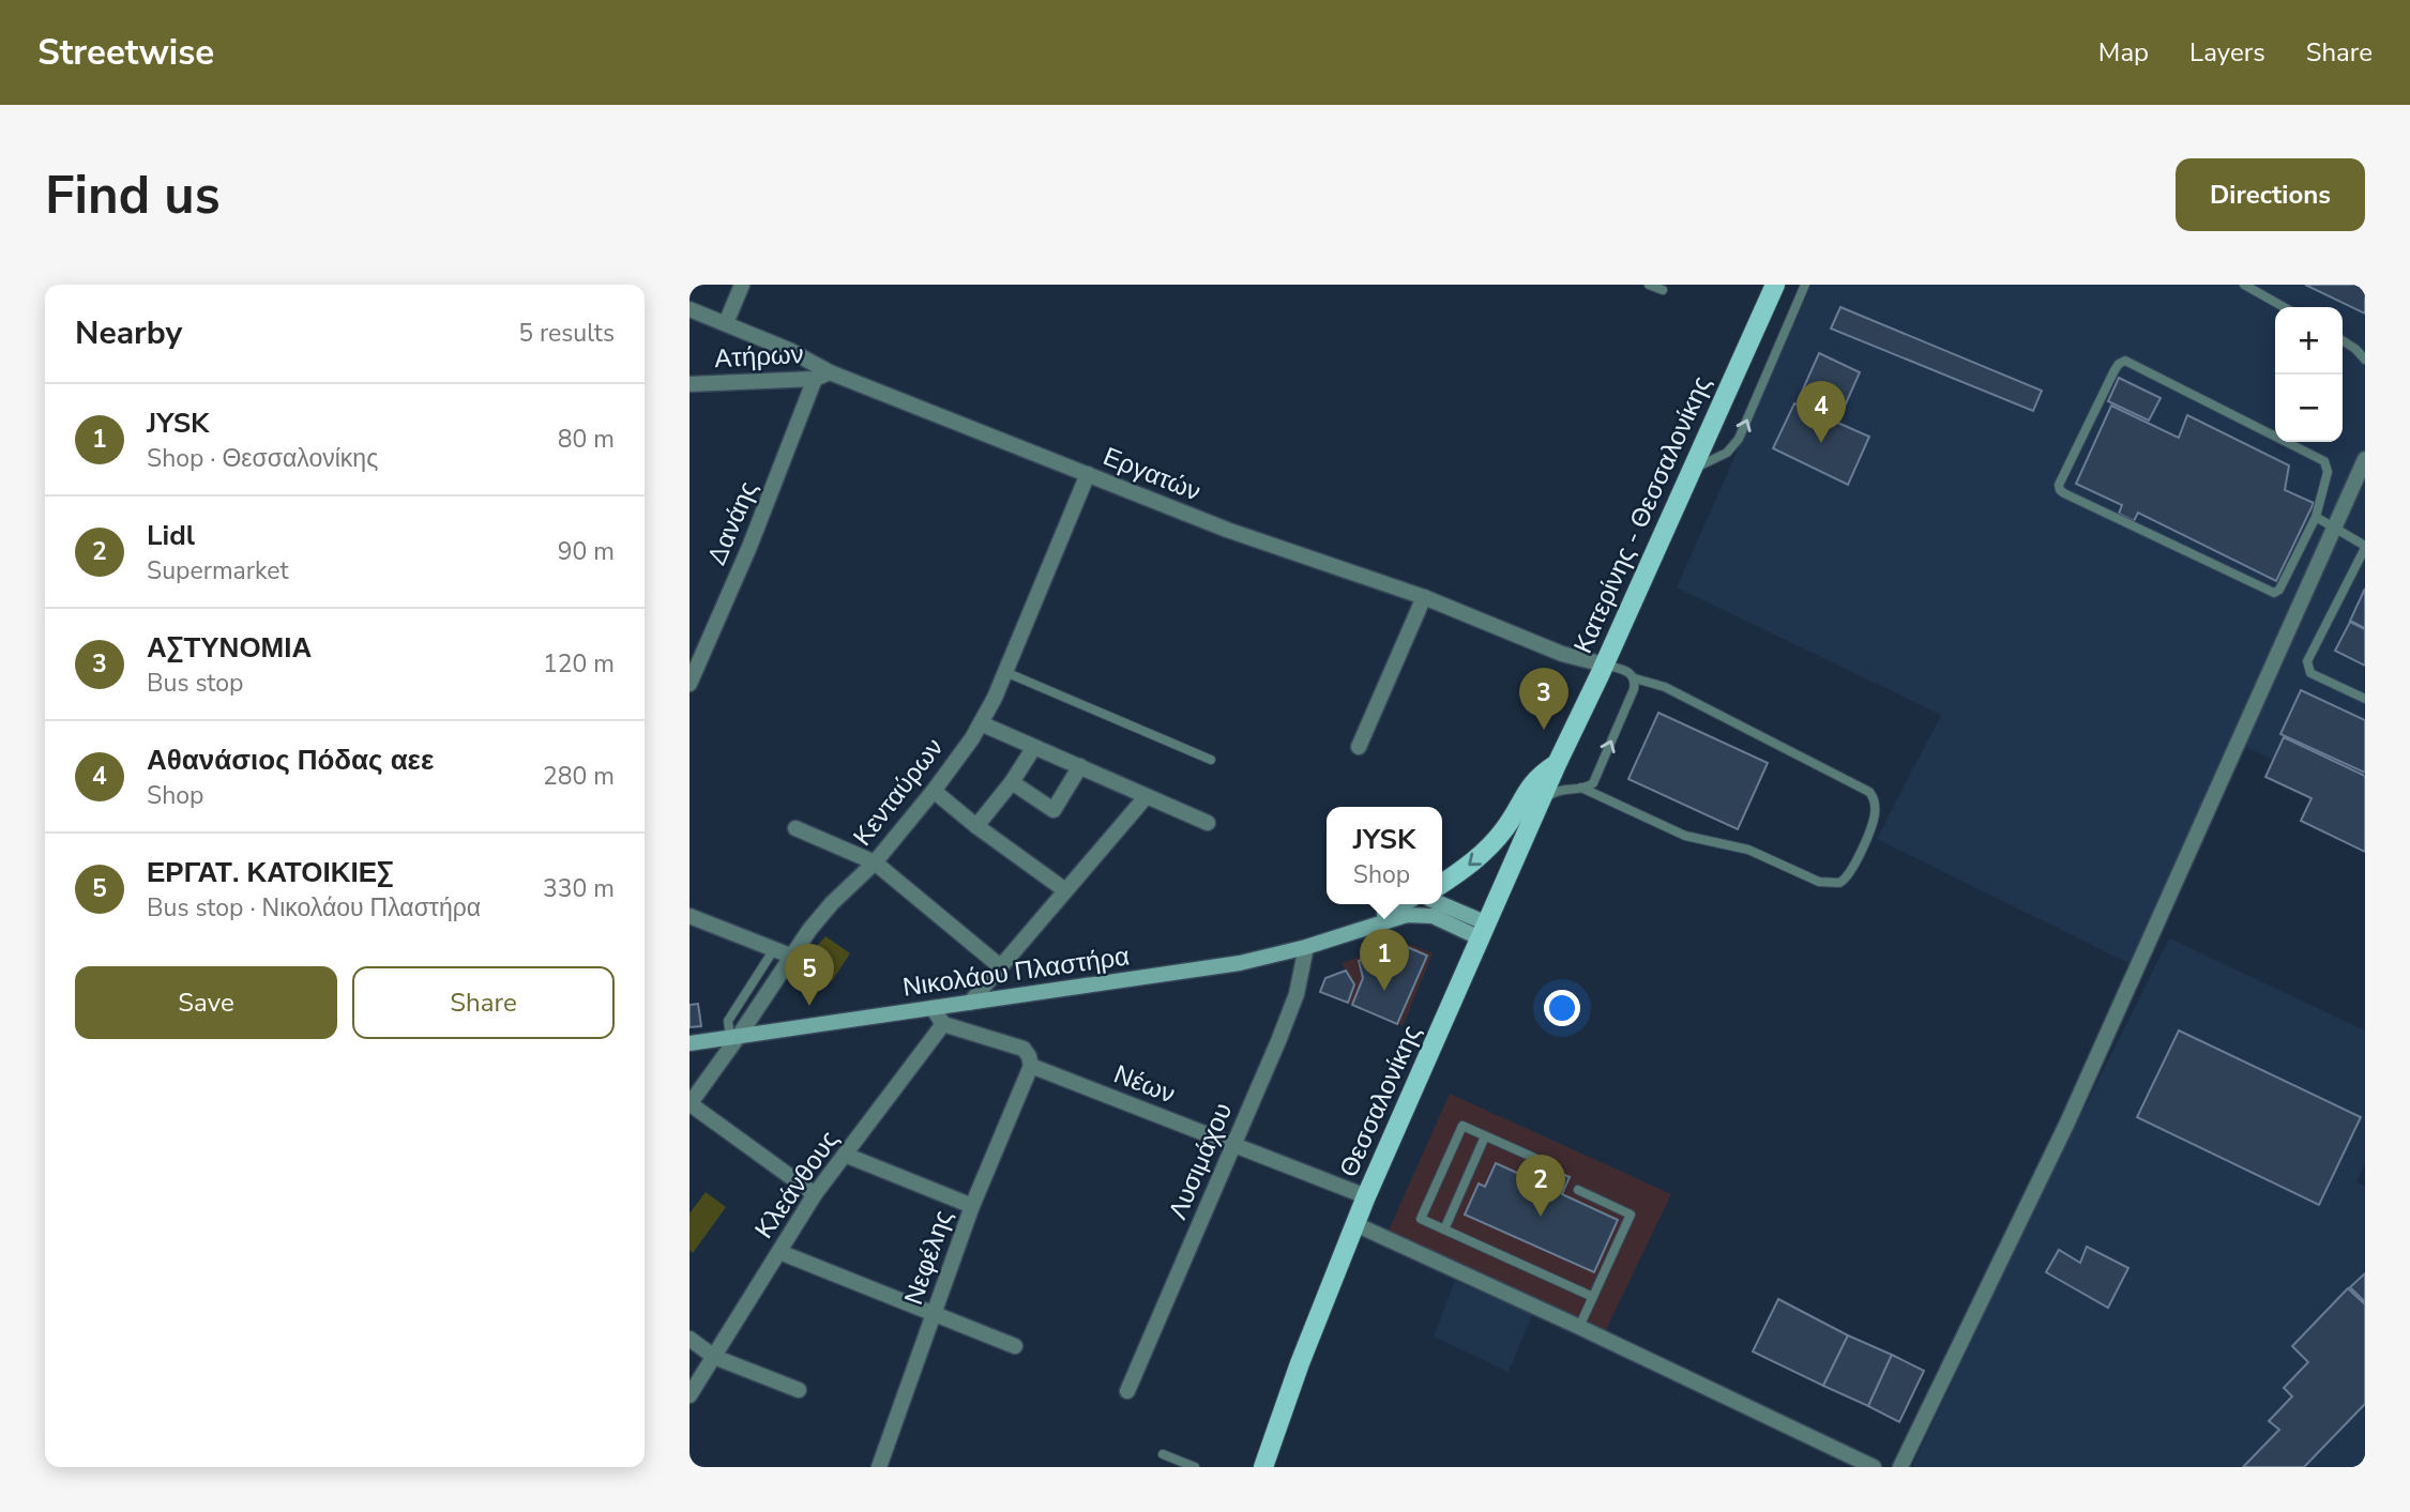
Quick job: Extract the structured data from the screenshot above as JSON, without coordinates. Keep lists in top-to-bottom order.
{
  "streets": {
    "main road": ["Κατερίνης - Θεσσαλονίκης", "Νικολάου Πλαστήρα", "Θεσσαλονίκης"],
    "street": [
      "Ατήρων",
      "Εργατών",
      "Δανάης",
      "Κενταύρων",
      "Νέων",
      "Λυσιμάχου",
      "Κλεάνθους",
      "Νεφέλης"
    ]
  },
  "crossings": [
    ["Ατήρων", "Εργατών"],
    ["Ατήρων", "Δανάης"],
    ["Εργατών", "Κατερίνης - Θεσσαλονίκης"],
    ["Εργατών", "Δανάης"],
    ["Εργατών", "Κενταύρων"],
    ["Κατερίνης - Θεσσαλονίκης", "Θεσσαλονίκης"],
    ["Κενταύρων", "Νικολάου Πλαστήρα"],
    ["Νικολάου Πλαστήρα", "Θεσσαλονίκης"],
    ["Νικολάου Πλαστήρα", "Λυσιμάχου"],
    ["Νέων", "Θεσσαλονίκης"],
    ["Νέων", "Λυσιμάχου"],
    ["Νέων", "Νεφέλης"]
  ],
  "page": {
    "header": "Streetwise",
    "nav": ["Map", "Layers", "Share"],
    "buttons": [
      "Directions",
      ["Save", "Share"]
    ],
    "title": "Find us",
    "heading": ["Nearby", "5 results"],
    "map_buttons": ["+", "−"],
    "pins": [
      "4",
      "3",
      "1",
      "5",
      "2"
    ],
    "list": [
      {
        "mark": "1",
        "name": "JYSK",
        "note": "Shop · Θεσσαλονίκης",
        "value": "80 m"
      },
      {
        "mark": "2",
        "name": "Lidl",
        "note": "Supermarket",
        "value": "90 m"
      },
      {
        "mark": "3",
        "name": "ΑΣΤΥΝΟΜΙΑ",
        "note": "Bus stop",
        "value": "120 m"
      },
      {
        "mark": "4",
        "name": "Αθανάσιος Πόδας αεε",
        "note": "Shop",
        "value": "280 m"
      },
      {
        "mark": "5",
        "name": "ΕΡΓΑΤ. ΚΑΤΟΙΚΙΕΣ",
        "note": "Bus stop · Νικολάου Πλαστήρα",
        "value": "330 m"
      }
    ],
    "popup": ["JYSK", "Shop"]
  }
}
